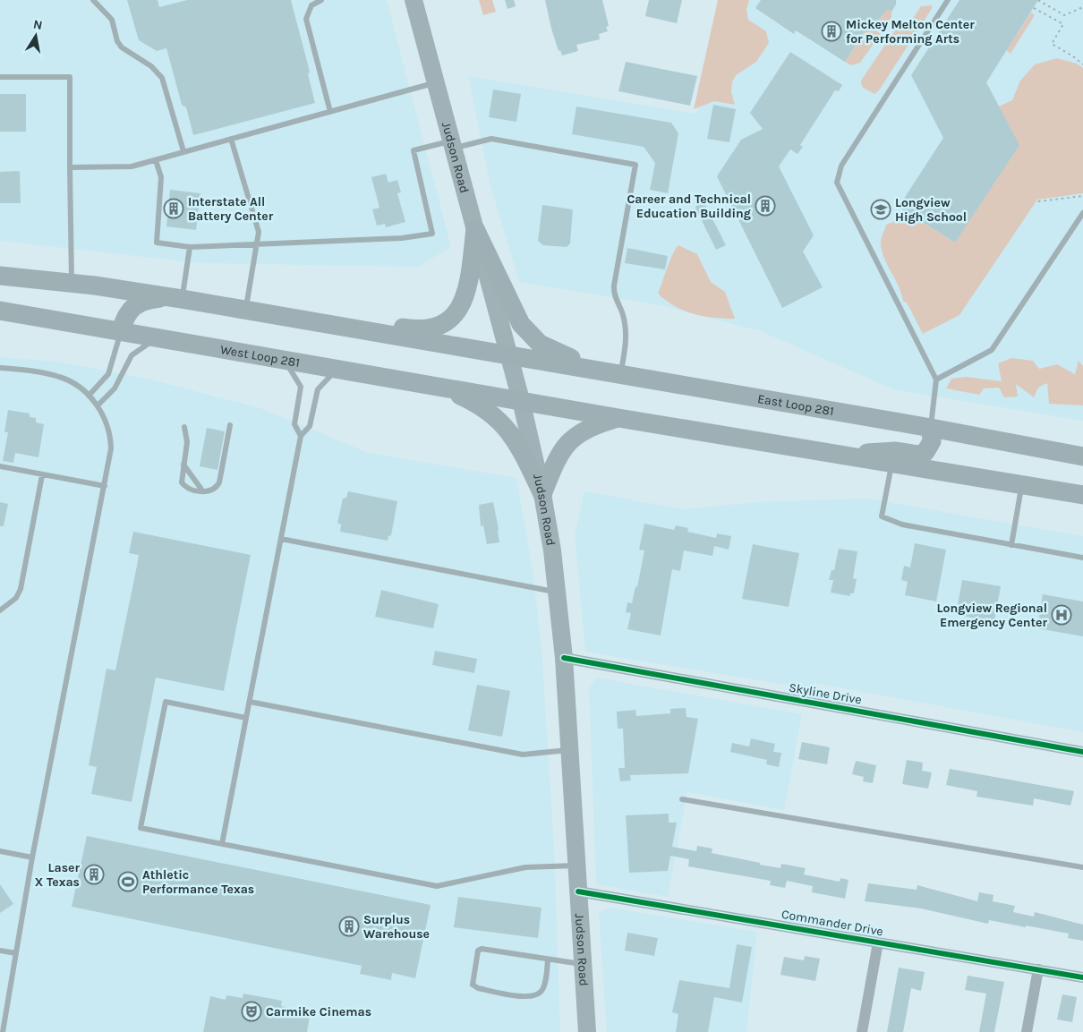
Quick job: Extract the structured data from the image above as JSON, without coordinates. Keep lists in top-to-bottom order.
{
  "streets": {
    "highway": ["West Loop 281", "East Loop 281"],
    "main road": ["Judson Road"],
    "street": ["Skyline Drive", "Commander Drive"]
  },
  "crossings": [
    ["Judson Road", "West Loop 281"],
    ["Judson Road", "East Loop 281"],
    ["Judson Road", "Skyline Drive"],
    ["Judson Road", "Commander Drive"]
  ],
  "places": {
    "building": [
      "Mickey Melton Center for Performing Arts",
      "Career and Technical Education Building",
      "Interstate All Battery Center",
      "Laser X Texas",
      "Surplus Warehouse"
    ],
    "school or university": ["Longview High School"],
    "hospital": ["Longview Regional Emergency Center"],
    "sports": ["Athletic Performance Texas"],
    "theatre": ["Carmike Cinemas"]
  },
  "north": "top"
}
